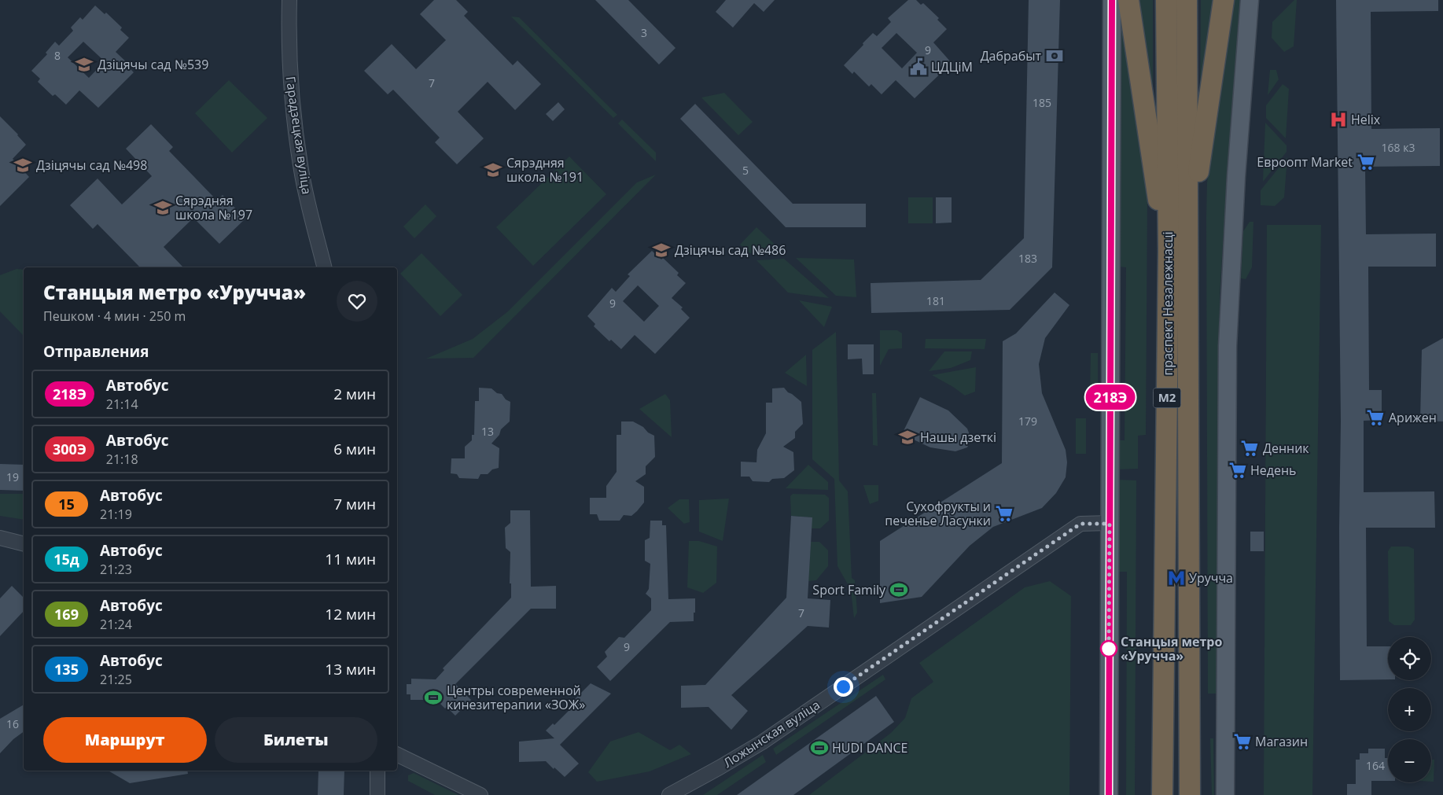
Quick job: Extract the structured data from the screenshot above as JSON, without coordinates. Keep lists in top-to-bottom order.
{
  "streets": {
    "highway": ["праспект Незалежнасці", "М2"],
    "street": ["Гарадзецкая вуліца", "Ложынская вуліца"]
  },
  "places": {
    "bank": ["Дабрабыт"],
    "school or university": [
      "Дзіцячы сад №539",
      "Дзіцячы сад №498",
      "Сярэдняя школа №191",
      "Сярэдняя школа №197",
      "Дзіцячы сад №486",
      "Нашы дзеткі"
    ],
    "public building": ["ЦДЦіМ"],
    "hospital": ["Helix"],
    "supermarket": [
      "Евроопт Market",
      "Арижен",
      "Денник",
      "Недень",
      "Сухофрукты и печенье Ласунки",
      "Магазин"
    ],
    "metro station": ["Уручча"],
    "sports": ["Sport Family", "Центры современной кинезитерапии «ЗОЖ»", "HUDI DANCE"],
    "other": ["Станцыя метро «Уручча»"]
  },
  "lines": ["bus line 218Э"],
  "house_numbers": [
    "3",
    "9",
    "8",
    "7",
    "185",
    "168 к3",
    "5",
    "183",
    "181",
    "9",
    "179",
    "13",
    "19",
    "7",
    "9",
    "16",
    "164"
  ],
  "page": {
    "on_map": "218Э",
    "heading": [
      ["Станцыя метро «Уручча»", "Пешком · 4 мин · 250 m"],
      "Отправления"
    ],
    "list": [
      {
        "mark": "218Э",
        "name": "Автобус",
        "note": "21:14",
        "value": "2 мин"
      },
      {
        "mark": "300Э",
        "name": "Автобус",
        "note": "21:18",
        "value": "6 мин"
      },
      {
        "mark": "15",
        "name": "Автобус",
        "note": "21:19",
        "value": "7 мин"
      },
      {
        "mark": "15д",
        "name": "Автобус",
        "note": "21:23",
        "value": "11 мин"
      },
      {
        "mark": "169",
        "name": "Автобус",
        "note": "21:24",
        "value": "12 мин"
      },
      {
        "mark": "135",
        "name": "Автобус",
        "note": "21:25",
        "value": "13 мин"
      }
    ],
    "map_buttons": ["+", "−"],
    "buttons": ["Маршрут", "Билеты"]
  }
}
